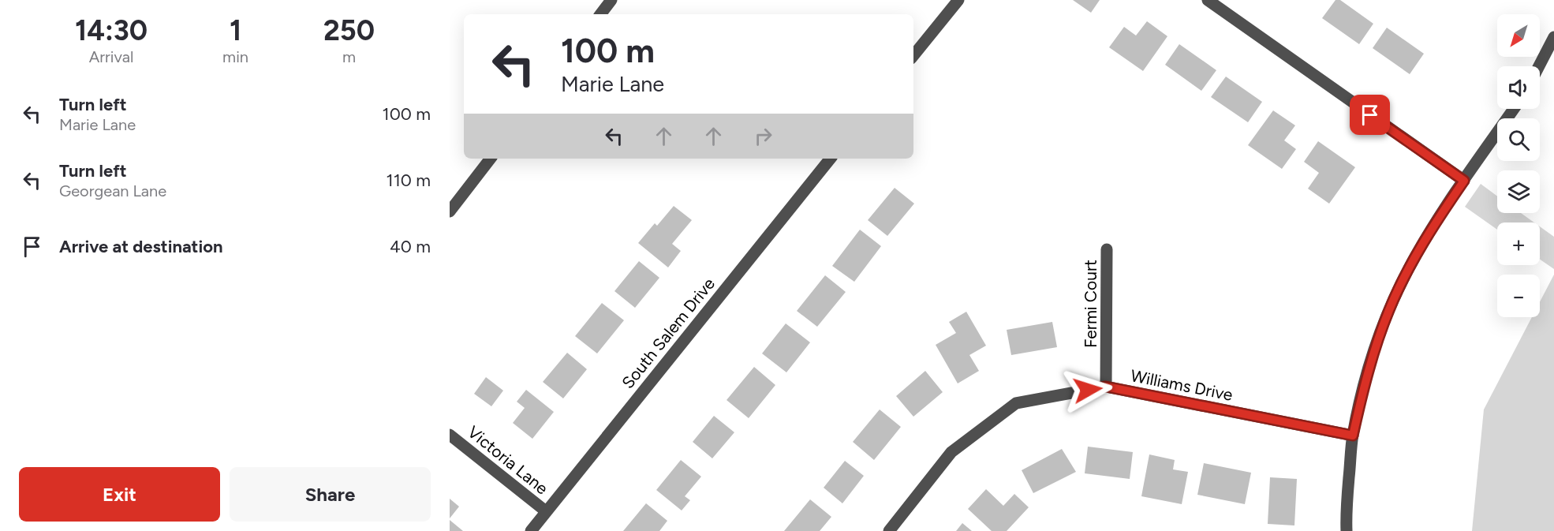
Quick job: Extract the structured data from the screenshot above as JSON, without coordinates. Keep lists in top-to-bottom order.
{
  "streets": {
    "street": [
      "Fermi Court",
      "South Salem Drive",
      "Williams Drive",
      "Victoria Lane"
    ]
  },
  "crossings": [
    ["Fermi Court", "Williams Drive"],
    ["South Salem Drive", "Victoria Lane"]
  ],
  "north": "bottom left",
  "page": {
    "eta": [
      "14:30",
      "Arrival",
      "1",
      "min",
      "250",
      "m"
    ],
    "map_buttons": ["+", "−"],
    "turn": ["100 m", "Marie Lane"],
    "list": [
      {
        "name": "Turn left",
        "note": "Marie Lane",
        "value": "100 m"
      },
      {
        "name": "Turn left",
        "note": "Georgean Lane",
        "value": "110 m"
      },
      {
        "name": "Arrive at destination",
        "value": "40 m"
      }
    ],
    "buttons": ["Exit", "Share"]
  }
}
